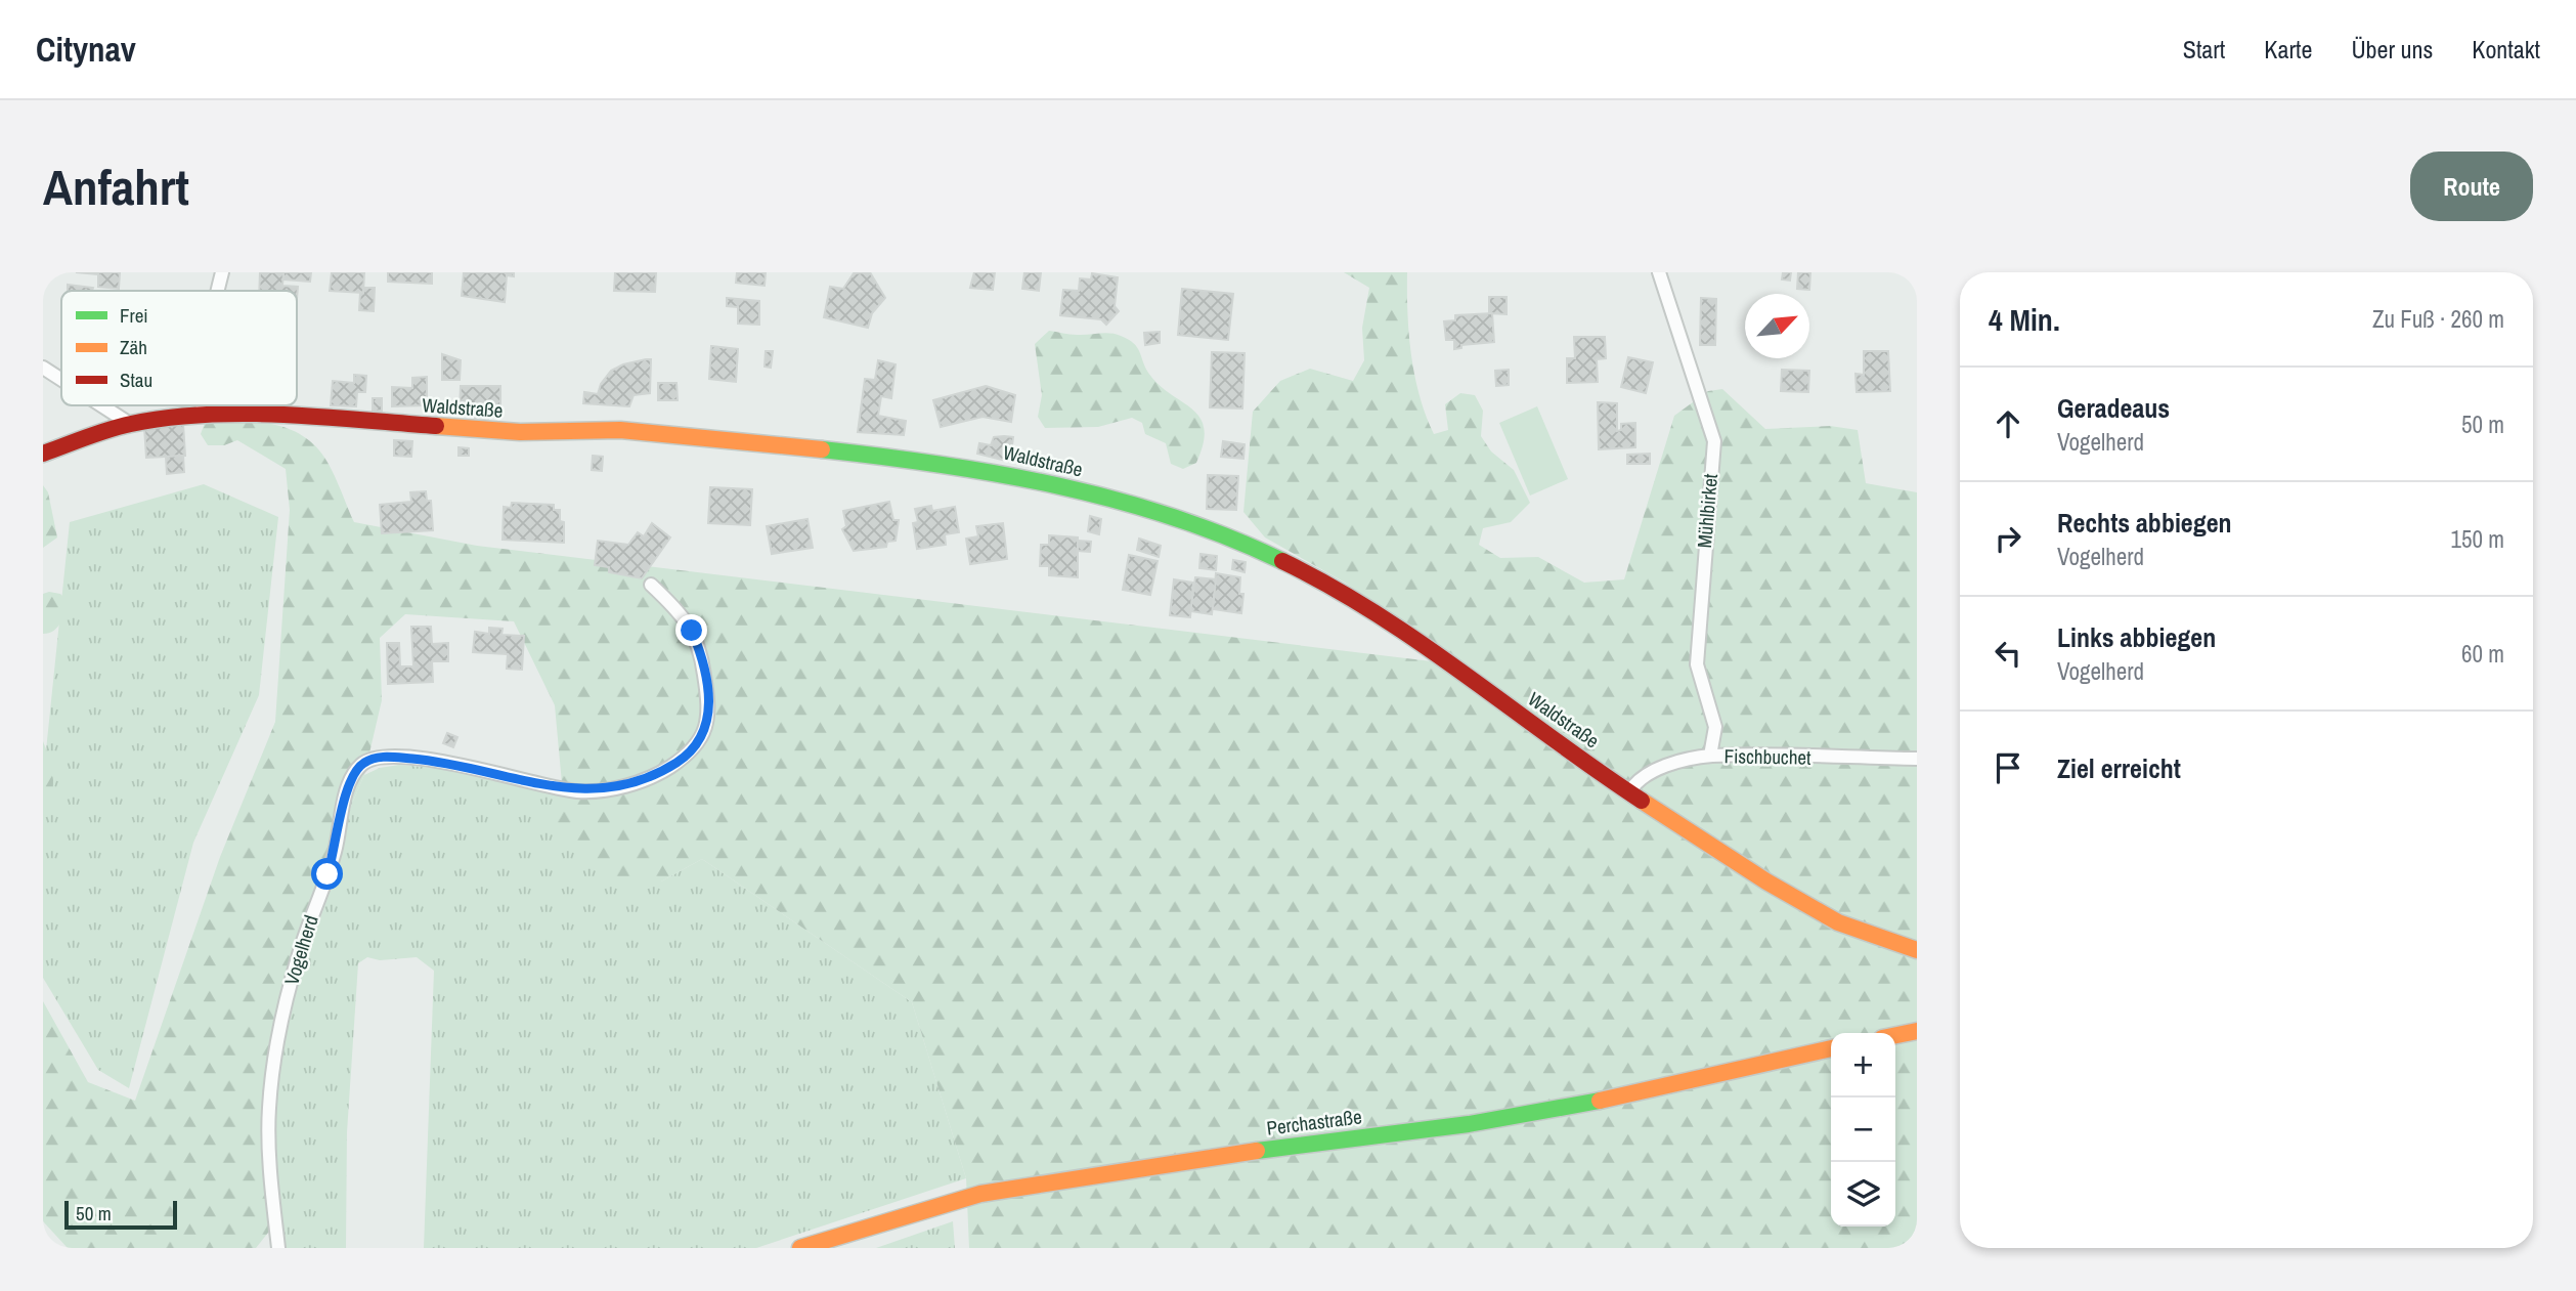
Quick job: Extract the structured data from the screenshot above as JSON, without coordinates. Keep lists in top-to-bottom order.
{
  "streets": {
    "street": [
      "Waldstraße",
      "Mühlbirket",
      "Fischbuchet",
      "Vogelherd",
      "Perchastraße"
    ]
  },
  "crossings": [
    ["Waldstraße", "Fischbuchet"],
    ["Mühlbirket", "Fischbuchet"]
  ],
  "legend": ["Frei", "Zäh", "Stau"],
  "scale_bar": "50 m",
  "north": "top right",
  "page": {
    "header": "Citynav",
    "nav": [
      "Start",
      "Karte",
      "Über uns",
      "Kontakt"
    ],
    "buttons": "Route",
    "title": "Anfahrt",
    "heading": ["4 Min.", "Zu Fuß · 260 m"],
    "list": [
      ["Geradeaus", "Vogelherd", "50 m"],
      ["Rechts abbiegen", "Vogelherd", "150 m"],
      ["Links abbiegen", "Vogelherd", "60 m"],
      "Ziel erreicht"
    ],
    "map_buttons": ["+", "−"],
    "scale": "50 m"
  }
}
